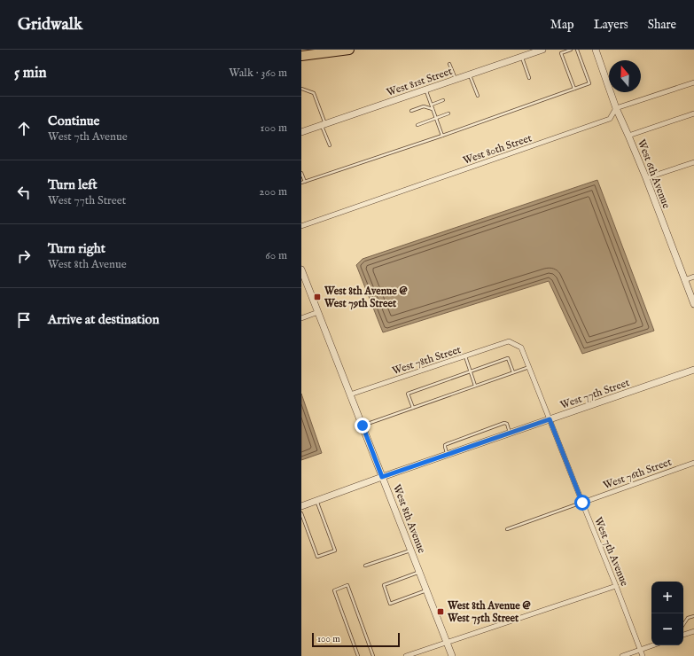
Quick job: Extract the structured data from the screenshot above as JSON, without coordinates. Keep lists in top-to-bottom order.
{
  "streets": {
    "street": [
      "West 81st Street",
      "West 80th Street",
      "West 6th Avenue",
      "West 78th Street",
      "West 77th Street",
      "West 76th Street",
      "West 8th Avenue",
      "West 7th Avenue"
    ]
  },
  "crossings": [
    ["West 80th Street", "West 6th Avenue"],
    ["West 78th Street", "West 8th Avenue"],
    ["West 78th Street", "West 7th Avenue"],
    ["West 77th Street", "West 8th Avenue"],
    ["West 77th Street", "West 7th Avenue"],
    ["West 76th Street", "West 7th Avenue"]
  ],
  "places": {
    "transit": ["West 8th Avenue @ West 79th Street", "West 8th Avenue @ West 75th Street"]
  },
  "scale_bar": "100 m",
  "north": "top",
  "page": {
    "header": "Gridwalk",
    "nav": ["Map", "Layers", "Share"],
    "heading": ["5 min", "Walk · 360 m"],
    "list": [
      ["Continue", "West 7th Avenue", "100 m"],
      ["Turn left", "West 77th Street", "200 m"],
      ["Turn right", "West 8th Avenue", "60 m"],
      "Arrive at destination"
    ],
    "map_buttons": ["+", "−"],
    "scale": "100 m"
  }
}
